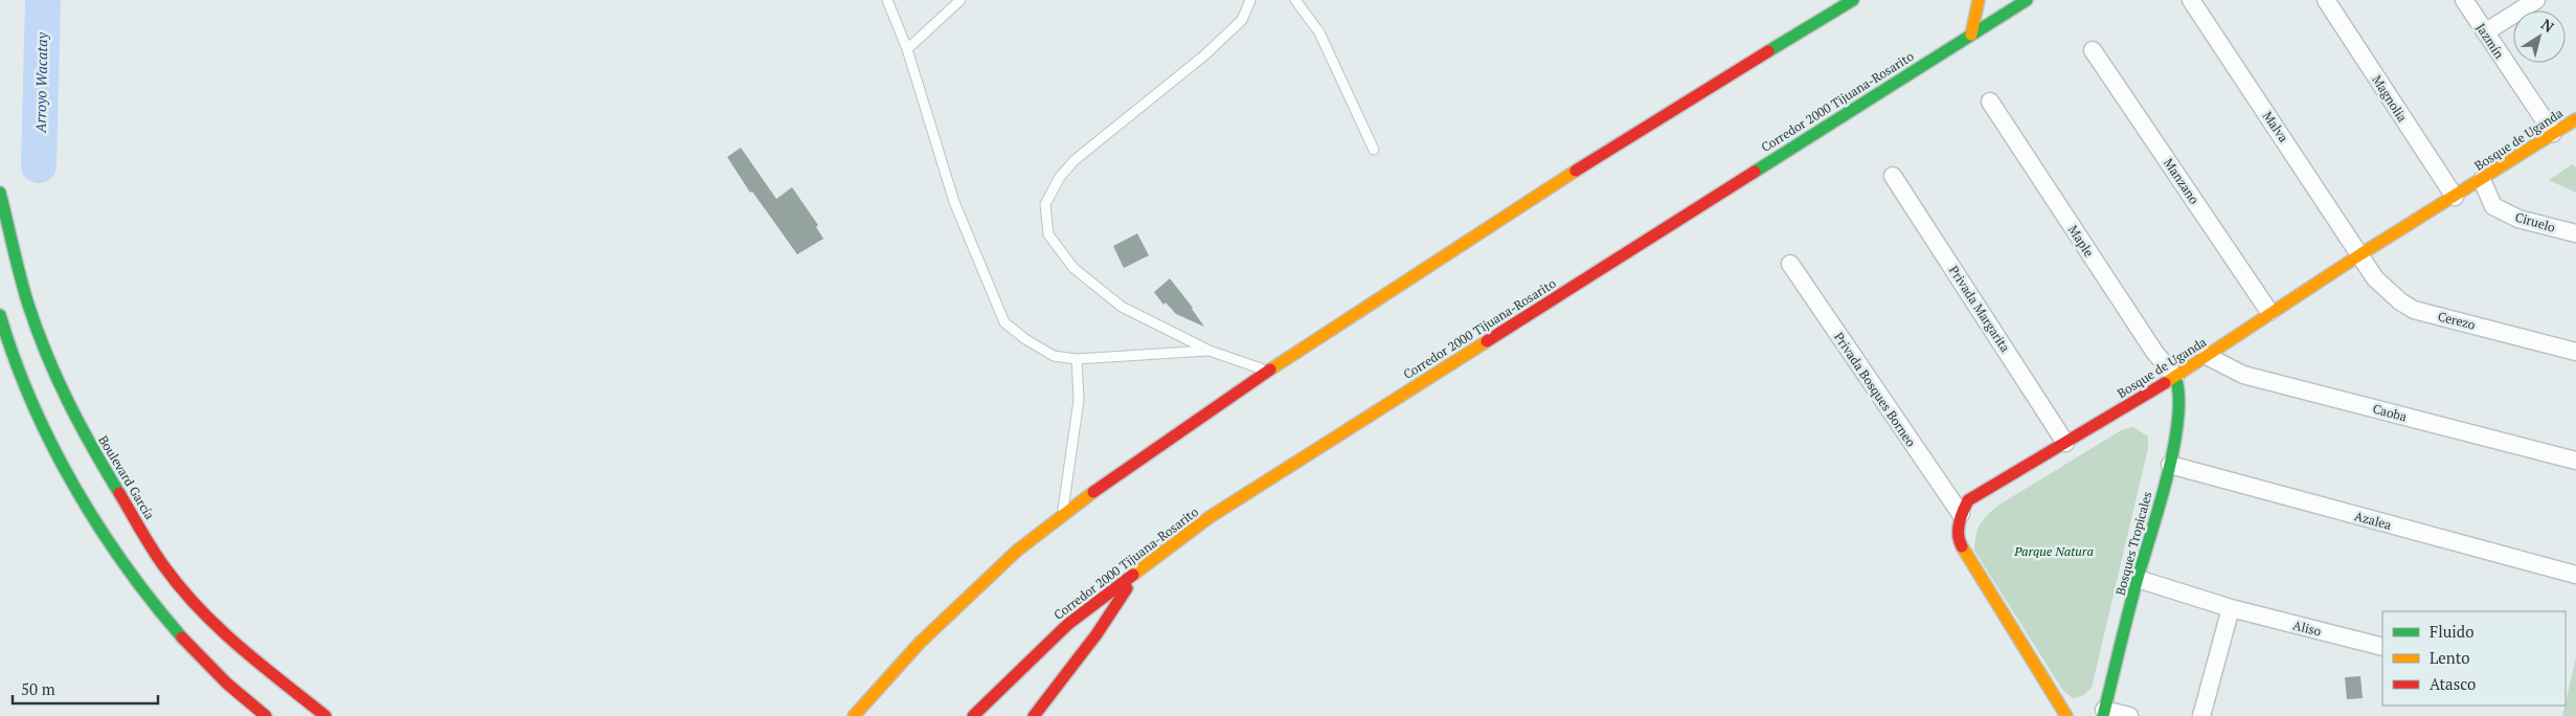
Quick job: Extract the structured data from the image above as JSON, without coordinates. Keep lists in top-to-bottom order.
{
  "streets": {
    "main road": [
      "Corredor 2000 Tijuana-Rosarito",
      "Bosque de Uganda",
      "Boulevard García",
      "Bosques Tropicales"
    ],
    "street": [
      "Jazmín",
      "Magnolia",
      "Malva",
      "Manzano",
      "Ciruelo",
      "Maple",
      "Privada Margarita",
      "Cerezo",
      "Privada Bosques Borneo",
      "Caoba",
      "Azalea",
      "Aliso"
    ]
  },
  "crossings": [
    ["Jazmín", "Bosque de Uganda"],
    ["Magnolia", "Bosque de Uganda"],
    ["Malva", "Bosque de Uganda"],
    ["Malva", "Cerezo"],
    ["Bosque de Uganda", "Manzano"],
    ["Bosque de Uganda", "Ciruelo"],
    ["Bosque de Uganda", "Maple"],
    ["Bosque de Uganda", "Privada Margarita"],
    ["Bosque de Uganda", "Cerezo"],
    ["Bosque de Uganda", "Privada Bosques Borneo"],
    ["Bosque de Uganda", "Caoba"],
    ["Bosque de Uganda", "Bosques Tropicales"],
    ["Maple", "Bosques Tropicales"],
    ["Azalea", "Bosques Tropicales"],
    ["Bosques Tropicales", "Aliso"]
  ],
  "water": ["Arroyo Wacatay"],
  "parks": ["Parque Natura"],
  "legend": ["Fluido", "Lento", "Atasco"],
  "scale_bar": "50 m",
  "north": "top right"
}
